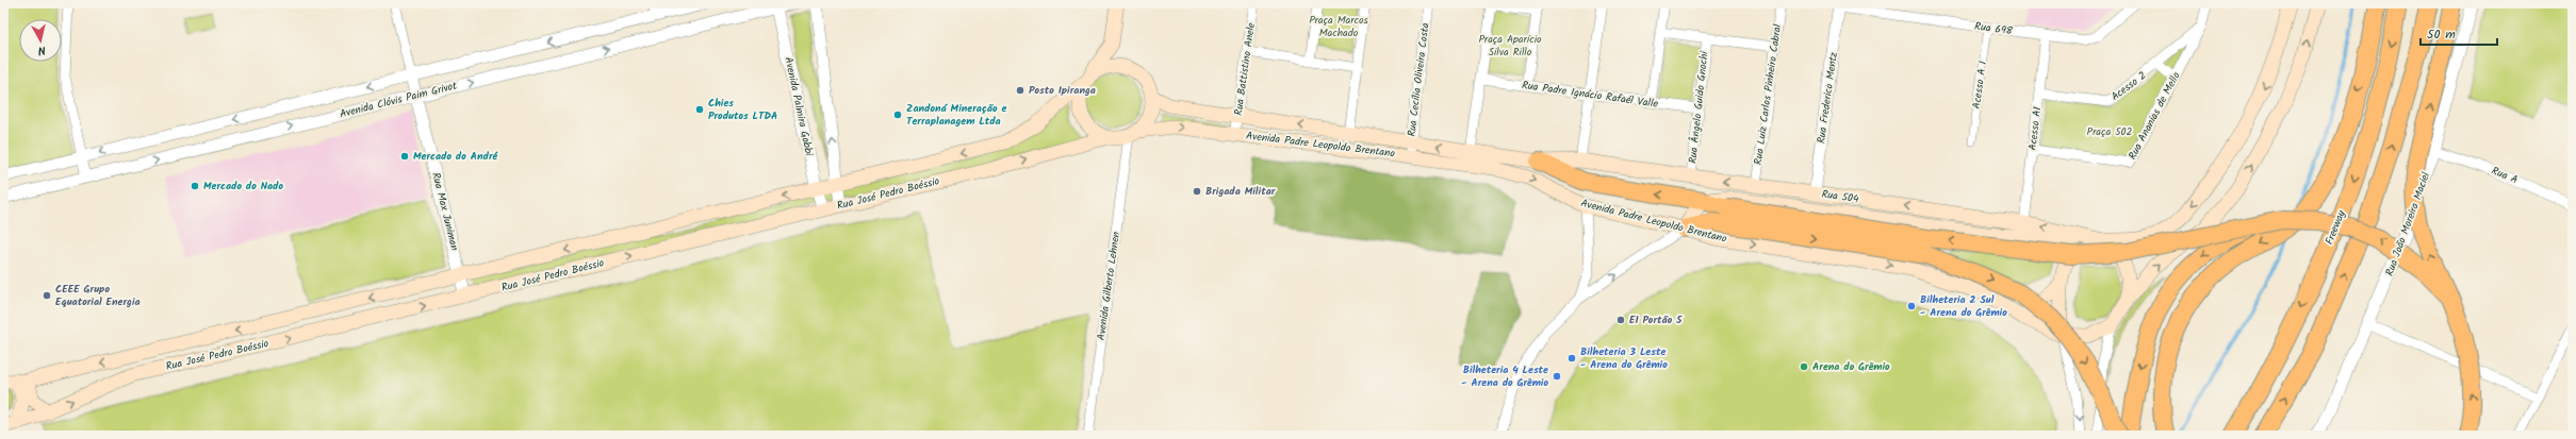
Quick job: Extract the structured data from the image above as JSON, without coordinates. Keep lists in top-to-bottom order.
{
  "streets": {
    "highway": ["Freeway"],
    "main road": ["Avenida Padre Leopoldo Brentano", "Rua José Pedro Boéssio", "Rua 504"],
    "street": [
      "Rua 698",
      "Rua Battistino Anele",
      "Rua Cecília Oliveira Costa",
      "Acesso A 1",
      "Acesso 2",
      "Rua Padre Ignácio Rafaél Valle",
      "Rua Luiz Carlos Pinheiro Cabral",
      "Rua Frederico Mentz",
      "Avenida Clóvis Paim Grivot",
      "Avenida Palmira Gobbi",
      "Rua Ângelo Guido Gnochi",
      "Rua Ananias de Mello",
      "Acesso A1",
      "Rua A",
      "Rua Max Juniman",
      "Rua João Moreira Maciel",
      "Avenida Gilberto Lehnen"
    ]
  },
  "crossings": [
    ["Rua 698", "Acesso A 1"],
    ["Rua 698", "Rua Frederico Mentz"],
    ["Rua 698", "Acesso A1"],
    ["Rua Battistino Anele", "Avenida Padre Leopoldo Brentano"],
    ["Rua Cecília Oliveira Costa", "Avenida Padre Leopoldo Brentano"],
    ["Acesso 2", "Rua Ananias de Mello"],
    ["Acesso 2", "Acesso A1"],
    ["Rua Padre Ignácio Rafaél Valle", "Rua Ângelo Guido Gnochi"],
    ["Rua Luiz Carlos Pinheiro Cabral", "Rua 504"],
    ["Rua Frederico Mentz", "Rua 504"],
    ["Avenida Clóvis Paim Grivot", "Avenida Palmira Gobbi"],
    ["Avenida Clóvis Paim Grivot", "Rua Max Juniman"],
    ["Avenida Palmira Gobbi", "Rua José Pedro Boéssio"],
    ["Rua Ângelo Guido Gnochi", "Rua 504"],
    ["Rua Ananias de Mello", "Acesso A1"],
    ["Acesso A1", "Rua 504"],
    ["Avenida Padre Leopoldo Brentano", "Rua José Pedro Boéssio"],
    ["Avenida Padre Leopoldo Brentano", "Rua 504"],
    ["Avenida Padre Leopoldo Brentano", "Avenida Gilberto Lehnen"],
    ["Rua A", "Rua João Moreira Maciel"],
    ["Rua José Pedro Boéssio", "Rua Max Juniman"],
    ["Rua José Pedro Boéssio", "Avenida Gilberto Lehnen"]
  ],
  "parks": ["Praça Marcos Machado", "Praça Aparício Silva Rillo", "Praça 502"],
  "places": [
    "Posto Ipiranga",
    "Chies Produtos LTDA",
    "Zandoná Mineração e Terraplanagem Ltda",
    "Mercado do André",
    "Mercado do Nado",
    "Brigada Militar",
    "CEEE Grupo Equatorial Energia",
    "Bilheteria 2 Sul - Arena do Grêmio",
    "E1 Portão 5",
    "Bilheteria 3 Leste - Arena do Grêmio",
    "Arena do Grêmio",
    "Bilheteria 4 Leste - Arena do Grêmio"
  ],
  "scale_bar": "50 m",
  "north": "bottom"
}
